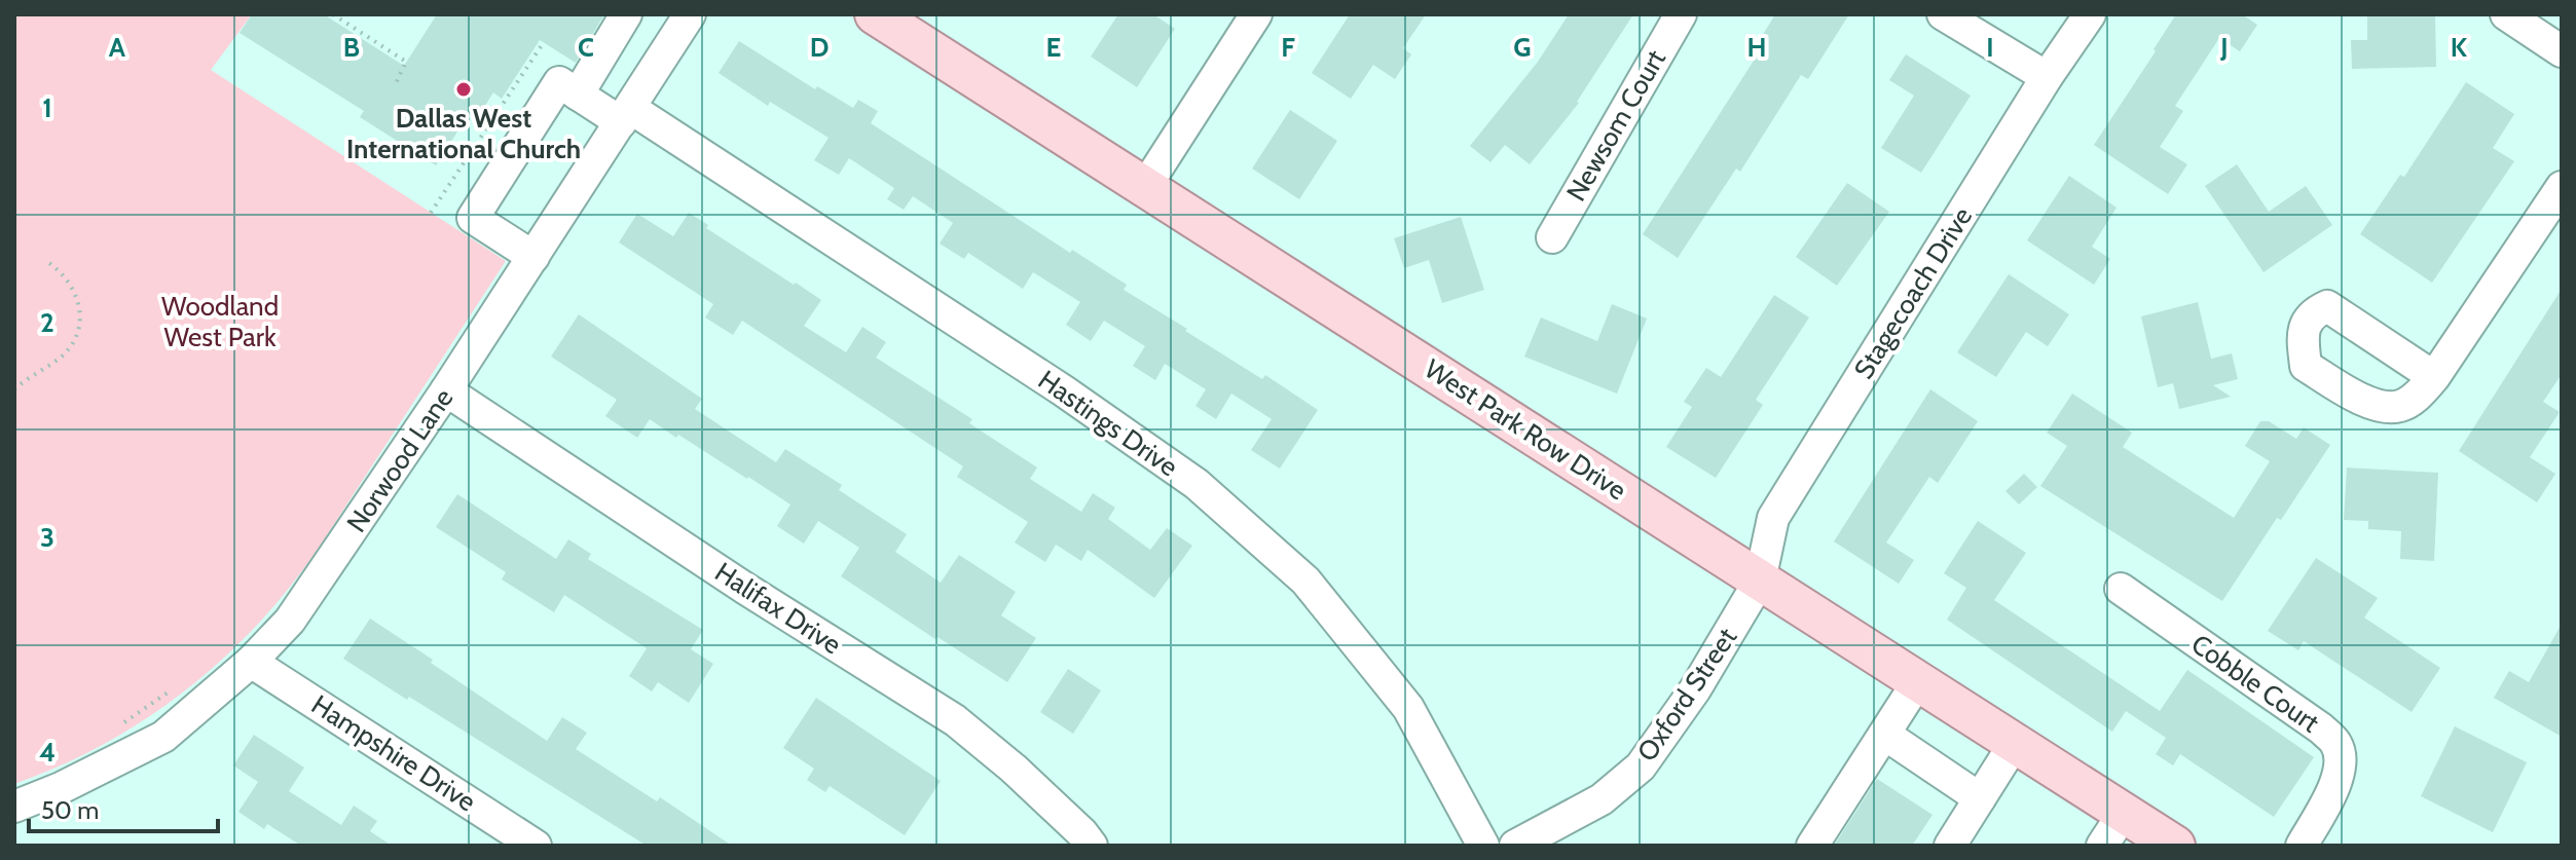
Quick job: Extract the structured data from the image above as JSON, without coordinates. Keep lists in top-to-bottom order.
{
  "streets": {
    "main road": ["West Park Row Drive"],
    "street": [
      "Newsom Court",
      "Stagecoach Drive",
      "Hastings Drive",
      "Norwood Lane",
      "Halifax Drive",
      "Cobble Court",
      "Oxford Street",
      "Hampshire Drive"
    ]
  },
  "crossings": [
    ["Stagecoach Drive", "West Park Row Drive"],
    ["Stagecoach Drive", "Oxford Street"],
    ["Hastings Drive", "Norwood Lane"],
    ["West Park Row Drive", "Oxford Street"],
    ["Norwood Lane", "Halifax Drive"],
    ["Norwood Lane", "Hampshire Drive"]
  ],
  "parks": ["Woodland West Park"],
  "places": ["Dallas West International Church"],
  "scale_bar": "50 m",
  "grid": {
    "columns": [
      "A",
      "B",
      "C",
      "D",
      "E",
      "F",
      "G",
      "H",
      "I",
      "J",
      "K"
    ],
    "rows": [
      "1",
      "2",
      "3",
      "4"
    ]
  }
}
